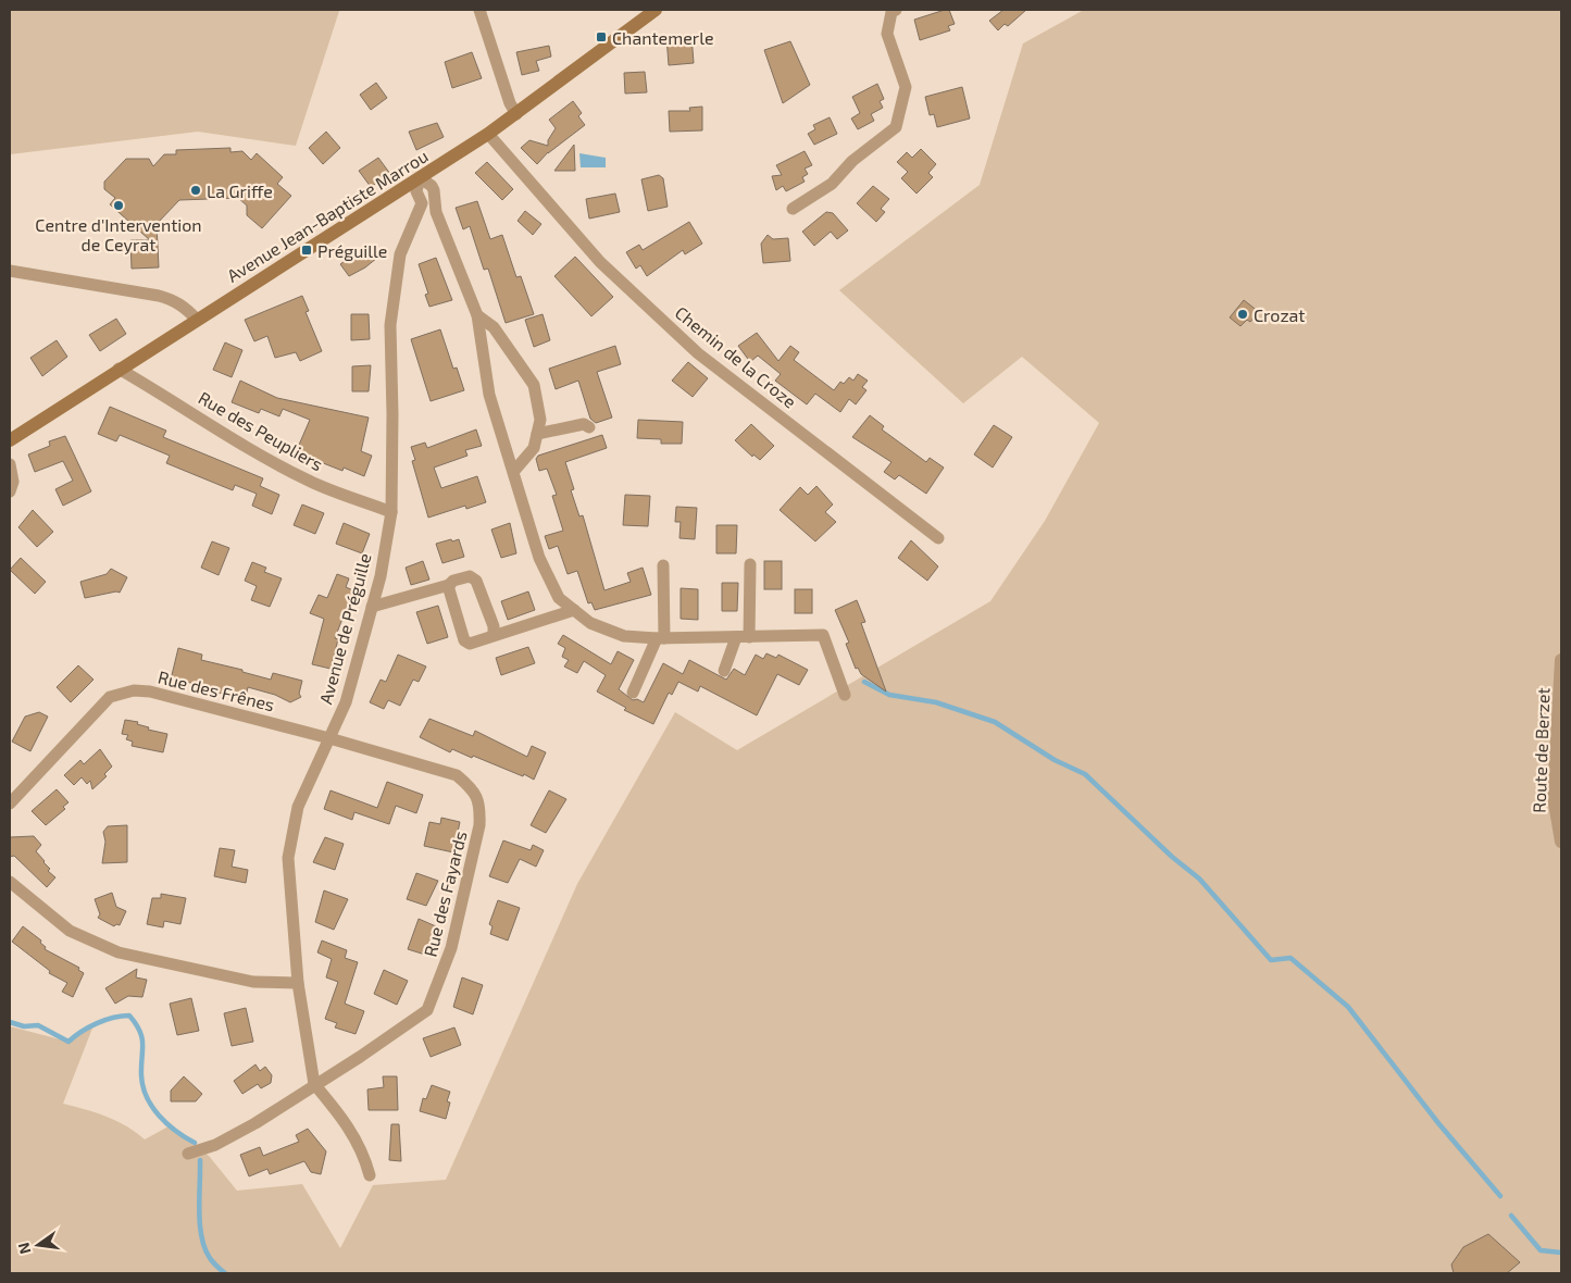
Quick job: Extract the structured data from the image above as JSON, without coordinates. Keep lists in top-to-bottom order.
{
  "streets": {
    "main road": ["Avenue Jean-Baptiste Marrou"],
    "street": [
      "Chemin de la Croze",
      "Rue des Peupliers",
      "Avenue de Préguille",
      "Rue des Frênes",
      "Route de Berzet",
      "Rue des Fayards"
    ]
  },
  "crossings": [
    ["Avenue Jean-Baptiste Marrou", "Chemin de la Croze"],
    ["Avenue Jean-Baptiste Marrou", "Rue des Peupliers"],
    ["Avenue Jean-Baptiste Marrou", "Avenue de Préguille"],
    ["Rue des Peupliers", "Avenue de Préguille"],
    ["Avenue de Préguille", "Rue des Frênes"],
    ["Avenue de Préguille", "Rue des Fayards"],
    ["Rue des Frênes", "Rue des Fayards"]
  ],
  "places": {
    "transit": ["Chantemerle", "Préguille"],
    "other": ["La Griffe", "Centre d'Intervention de Ceyrat", "Crozat"]
  },
  "north": "left"
}
